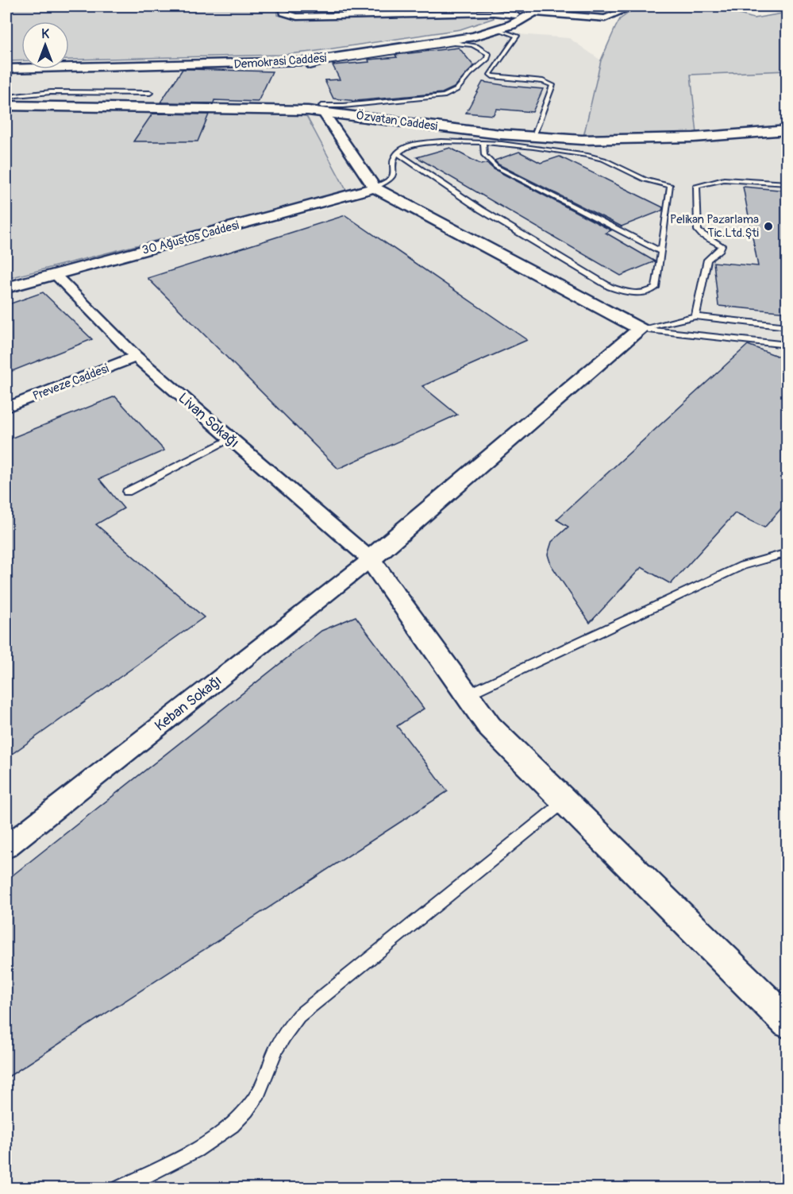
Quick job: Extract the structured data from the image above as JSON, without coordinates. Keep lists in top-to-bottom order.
{
  "streets": {
    "main road": ["Demokrasi Caddesi", "Özvatan Caddesi"],
    "street": [
      "30 Ağustos Caddesi",
      "Preveze Caddesi",
      "Livan Sokağı",
      "Keban Sokağı"
    ]
  },
  "crossings": [
    ["30 Ağustos Caddesi", "Livan Sokağı"],
    ["Preveze Caddesi", "Livan Sokağı"],
    ["Livan Sokağı", "Keban Sokağı"]
  ],
  "places": ["Pelikan Pazarlama Tic.Ltd.Şti"],
  "north": "top"
}
